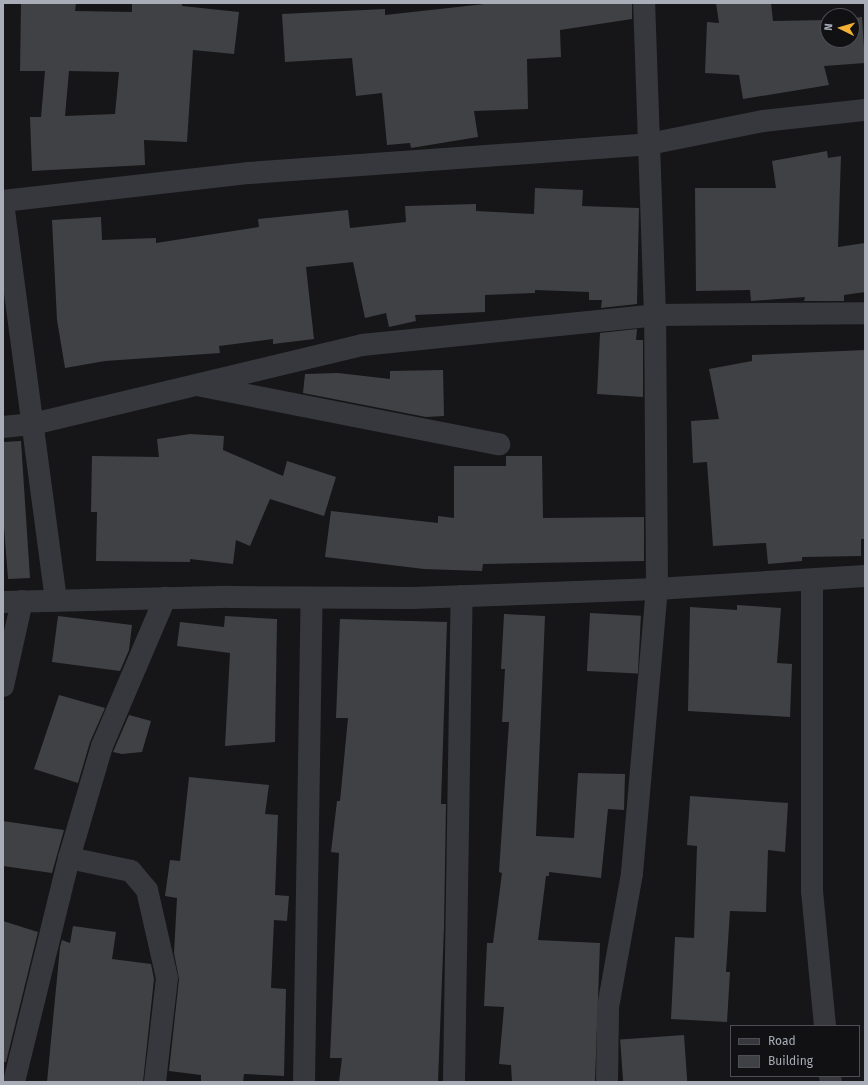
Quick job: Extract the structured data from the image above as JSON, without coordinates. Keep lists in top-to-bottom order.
{
  "legend": ["Road", "Building"],
  "north": "left"
}
